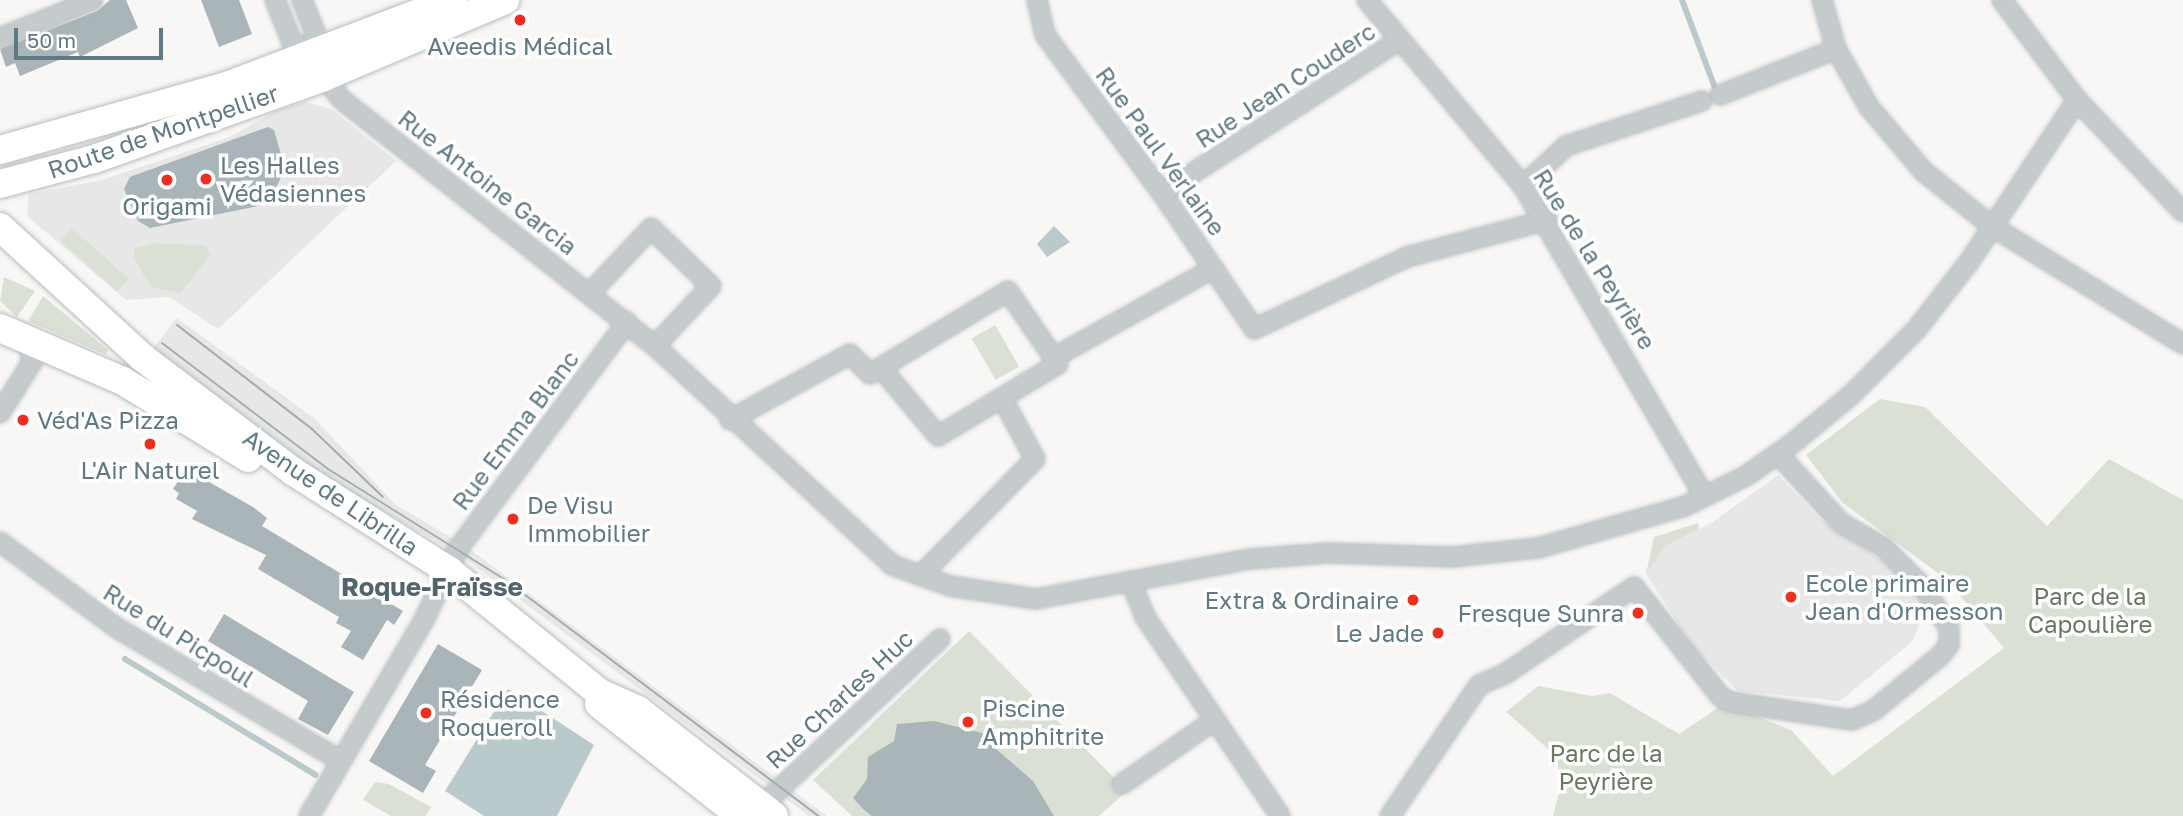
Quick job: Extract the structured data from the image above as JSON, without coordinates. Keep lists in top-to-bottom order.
{
  "streets": {
    "main road": ["Route de Montpellier", "Avenue de Librilla"],
    "street": [
      "Rue Jean Couderc",
      "Rue Paul Verlaine",
      "Rue Antoine Garcia",
      "Rue de la Peyrière",
      "Rue Emma Blanc",
      "Rue du Picpoul",
      "Rue Charles Huc"
    ]
  },
  "crossings": [
    ["Rue Jean Couderc", "Rue Paul Verlaine"],
    ["Rue Jean Couderc", "Rue de la Peyrière"],
    ["Route de Montpellier", "Rue Antoine Garcia"],
    ["Rue Paul Verlaine", "Rue de la Peyrière"],
    ["Rue Antoine Garcia", "Rue de la Peyrière"],
    ["Rue Antoine Garcia", "Rue Emma Blanc"],
    ["Rue Emma Blanc", "Avenue de Librilla"],
    ["Rue Emma Blanc", "Rue du Picpoul"],
    ["Avenue de Librilla", "Rue Charles Huc"]
  ],
  "districts": ["Roque-Fraïsse"],
  "parks": ["Parc de la Capoulière", "Parc de la Peyrière"],
  "places": [
    "Aveedis Médical",
    "Les Halles Védasiennes",
    "Origami",
    "Véd'As Pizza",
    "L'Air Naturel",
    "De Visu Immobilier",
    "Ecole primaire Jean d'Ormesson",
    "Extra & Ordinaire",
    "Fresque Sunra",
    "Le Jade",
    "Résidence Roqueroll",
    "Piscine Amphitrite"
  ],
  "scale_bar": "50 m"
}
